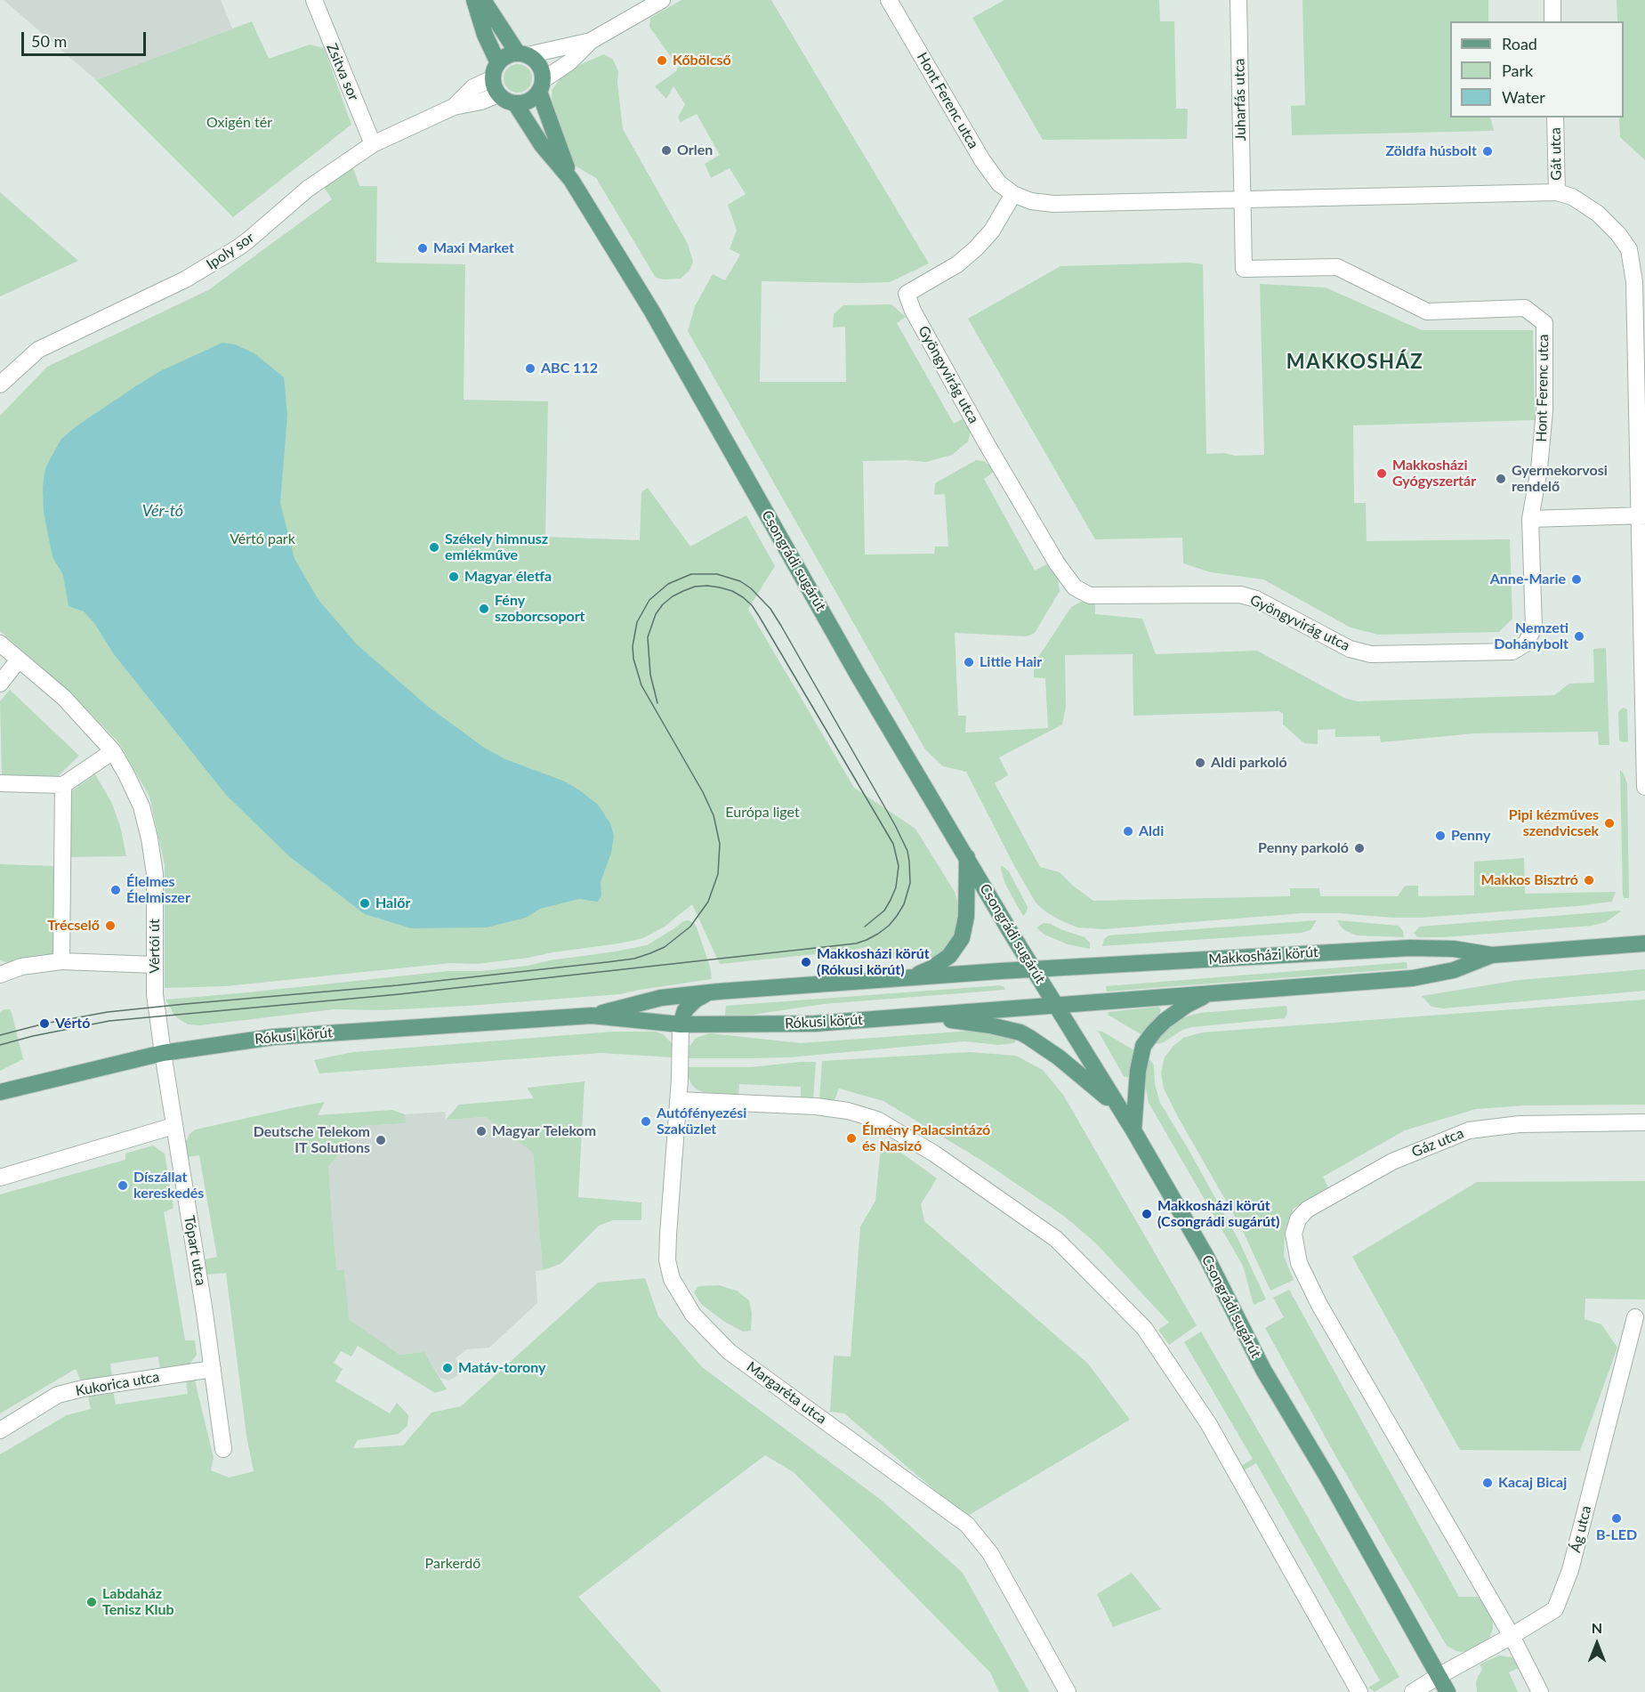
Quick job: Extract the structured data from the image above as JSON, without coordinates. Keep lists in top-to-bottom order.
{
  "streets": {
    "main road": ["Csongrádi sugárút", "Makkosházi körút", "Rókusi körút"],
    "street": [
      "Zsitva sor",
      "Juharfás utca",
      "Hont Ferenc utca",
      "Gát utca",
      "Ipoly sor",
      "Gyöngyvirág utca",
      "Vértói út",
      "Gáz utca",
      "Tópart utca",
      "Kukorica utca",
      "Margaréta utca",
      "Ág utca"
    ]
  },
  "crossings": [
    ["Zsitva sor", "Ipoly sor"],
    ["Juharfás utca", "Hont Ferenc utca"],
    ["Hont Ferenc utca", "Gát utca"],
    ["Hont Ferenc utca", "Gyöngyvirág utca"],
    ["Ipoly sor", "Csongrádi sugárút"],
    ["Csongrádi sugárút", "Makkosházi körút"],
    ["Csongrádi sugárút", "Rókusi körút"],
    ["Csongrádi sugárút", "Ág utca"],
    ["Vértói út", "Rókusi körút"],
    ["Vértói út", "Tópart utca"],
    ["Makkosházi körút", "Rókusi körút"],
    ["Rókusi körút", "Tópart utca"],
    ["Rókusi körút", "Margaréta utca"],
    ["Gáz utca", "Ág utca"],
    ["Tópart utca", "Kukorica utca"]
  ],
  "districts": ["MAKKOSHÁZ"],
  "water": ["Vér-tó"],
  "parks": [
    "Oxigén tér",
    "Vértó park",
    "Európa liget",
    "Parkerdő"
  ],
  "places": [
    "Kőbölcső",
    "Orlen",
    "Zöldfa húsbolt",
    "Maxi Market",
    "ABC 112",
    "Makkosházi Gyógyszertár",
    "Gyermekorvosi rendelő",
    "Székely himnusz emlékműve",
    "Magyar életfa",
    "Anne-Marie",
    "Fény szoborcsoport",
    "Nemzeti Dohánybolt",
    "Little Hair",
    "Aldi parkoló",
    "Pipi kézműves szendvicsek",
    "Aldi",
    "Penny",
    "Penny parkoló",
    "Makkos Bisztró",
    "Élelmes Élelmiszer",
    "Halőr",
    "Trécselő",
    "Makkosházi körút (Rókusi körút)",
    "Vértó",
    "Autófényezési Szaküzlet",
    "Magyar Telekom",
    "Élmény Palacsintázó és Nasizó",
    "Deutsche Telekom IT Solutions",
    "Díszállat kereskedés",
    "Makkosházi körút (Csongrádi sugárút)",
    "Matáv-torony",
    "Kacaj Bicaj",
    "B-LED",
    "Labdaház Tenisz Klub"
  ],
  "legend": ["Road", "Park", "Water"],
  "scale_bar": "50 m",
  "north": "top"
}
